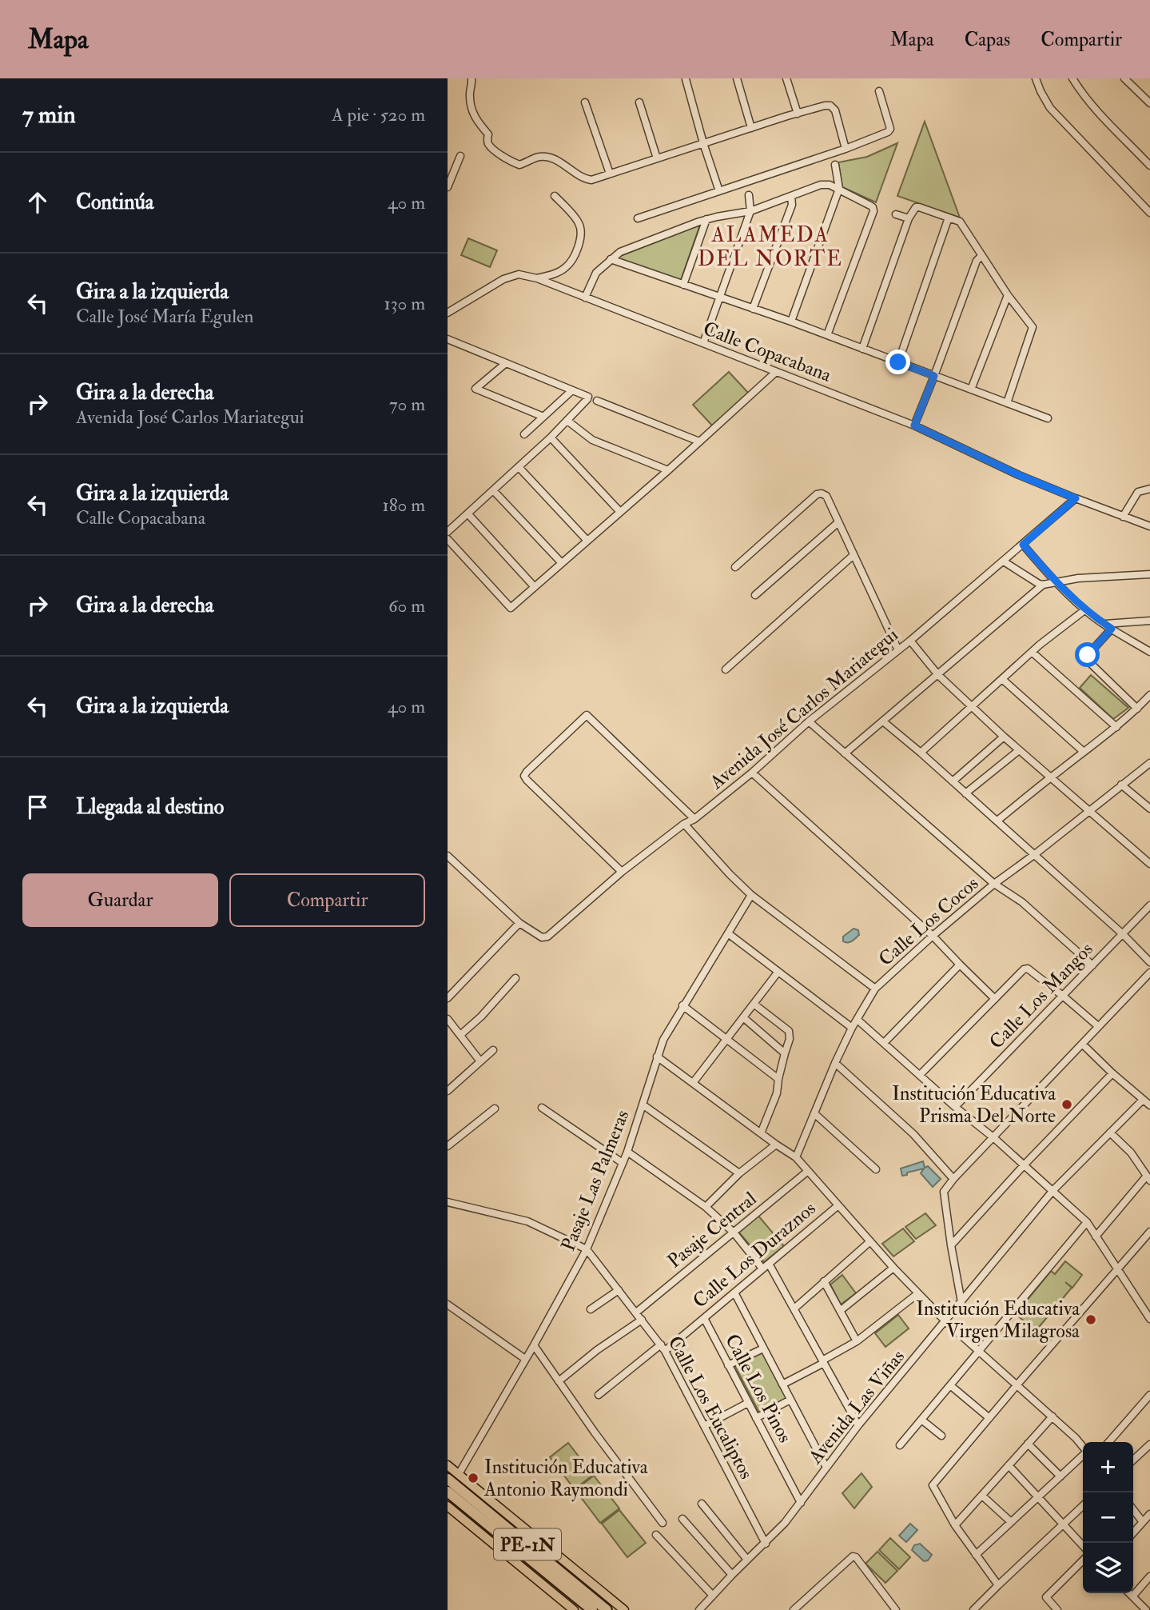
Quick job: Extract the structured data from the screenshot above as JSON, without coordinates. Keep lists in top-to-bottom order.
{
  "streets": {
    "highway": ["PE-1N"],
    "street": [
      "Calle Copacabana",
      "Avenida José Carlos Mariategui",
      "Calle Los Cocos",
      "Calle Los Mangos",
      "Pasaje Las Palmeras",
      "Pasaje Central",
      "Calle Los Duraznos",
      "Calle Los Pinos",
      "Avenida Las Viñas",
      "Calle Los Eucaliptos"
    ]
  },
  "crossings": [
    ["Calle Copacabana", "Avenida José Carlos Mariategui"],
    ["Pasaje Las Palmeras", "Calle Los Eucaliptos"],
    ["Pasaje Central", "Calle Los Eucaliptos"],
    ["Calle Los Duraznos", "Calle Los Pinos"],
    ["Calle Los Duraznos", "Calle Los Eucaliptos"],
    ["Calle Los Pinos", "Avenida Las Viñas"],
    ["Avenida Las Viñas", "Calle Los Eucaliptos"]
  ],
  "districts": ["ALAMEDA DEL NORTE"],
  "places": ["Institución Educativa Prisma Del Norte", "Institución Educativa Virgen Milagrosa", "Institución Educativa Antonio Raymondi"],
  "page": {
    "header": "Mapa",
    "nav": ["Mapa", "Capas", "Compartir"],
    "heading": ["7 min", "A pie · 520 m"],
    "list": [
      ["Continúa", "40 m"],
      ["Gira a la izquierda", "Calle José María Egulen", "130 m"],
      ["Gira a la derecha", "Avenida José Carlos Mariategui", "70 m"],
      ["Gira a la izquierda", "Calle Copacabana", "180 m"],
      ["Gira a la derecha", "60 m"],
      ["Gira a la izquierda", "40 m"],
      "Llegada al destino"
    ],
    "buttons": ["Guardar", "Compartir"],
    "map_buttons": ["+", "−"]
  }
}
